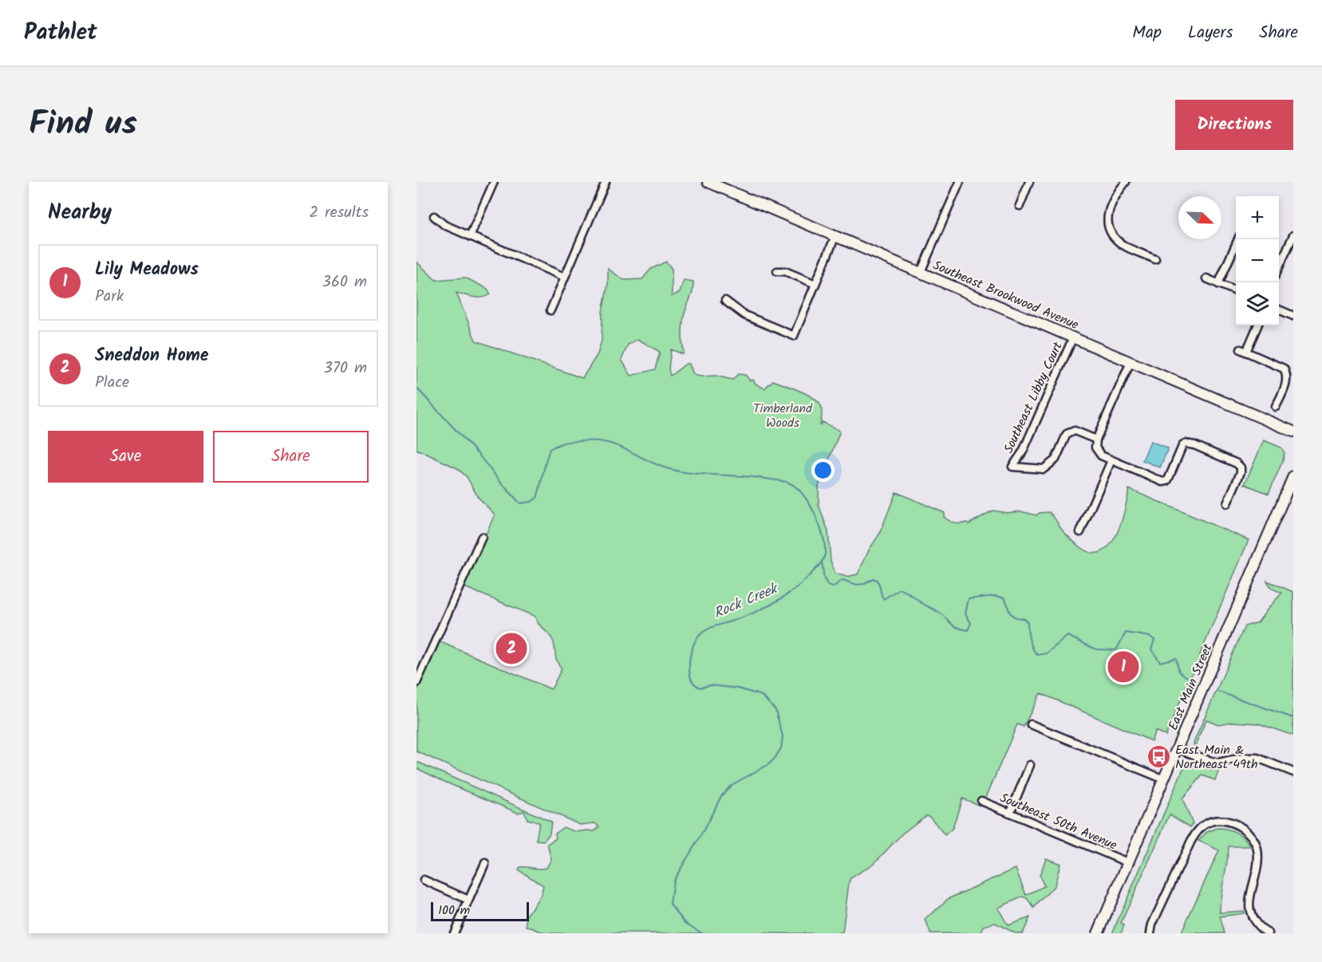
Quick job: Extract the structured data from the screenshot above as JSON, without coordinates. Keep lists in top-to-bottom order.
{
  "streets": {
    "main road": ["Southeast Brookwood Avenue", "East Main Street"],
    "street": ["Southeast Libby Court", "Southeast 50th Avenue"]
  },
  "crossings": [
    ["Southeast Brookwood Avenue", "Southeast Libby Court"],
    ["East Main Street", "Southeast 50th Avenue"]
  ],
  "water": ["Rock Creek"],
  "parks": ["Timberland Woods"],
  "places": {
    "bus stop": ["East Main & Northeast 49th"]
  },
  "scale_bar": "100 m",
  "north": "bottom right",
  "page": {
    "header": "Pathlet",
    "nav": ["Map", "Layers", "Share"],
    "title": "Find us",
    "buttons": [
      "Directions",
      ["Save", "Share"]
    ],
    "heading": ["Nearby", "2 results"],
    "map_buttons": ["+", "−"],
    "list": [
      {
        "mark": "1",
        "name": "Lily Meadows",
        "note": "Park",
        "value": "360 m"
      },
      {
        "mark": "2",
        "name": "Sneddon Home",
        "note": "Place",
        "value": "370 m"
      }
    ],
    "pins": ["2", "1"],
    "scale": "100 m"
  }
}
